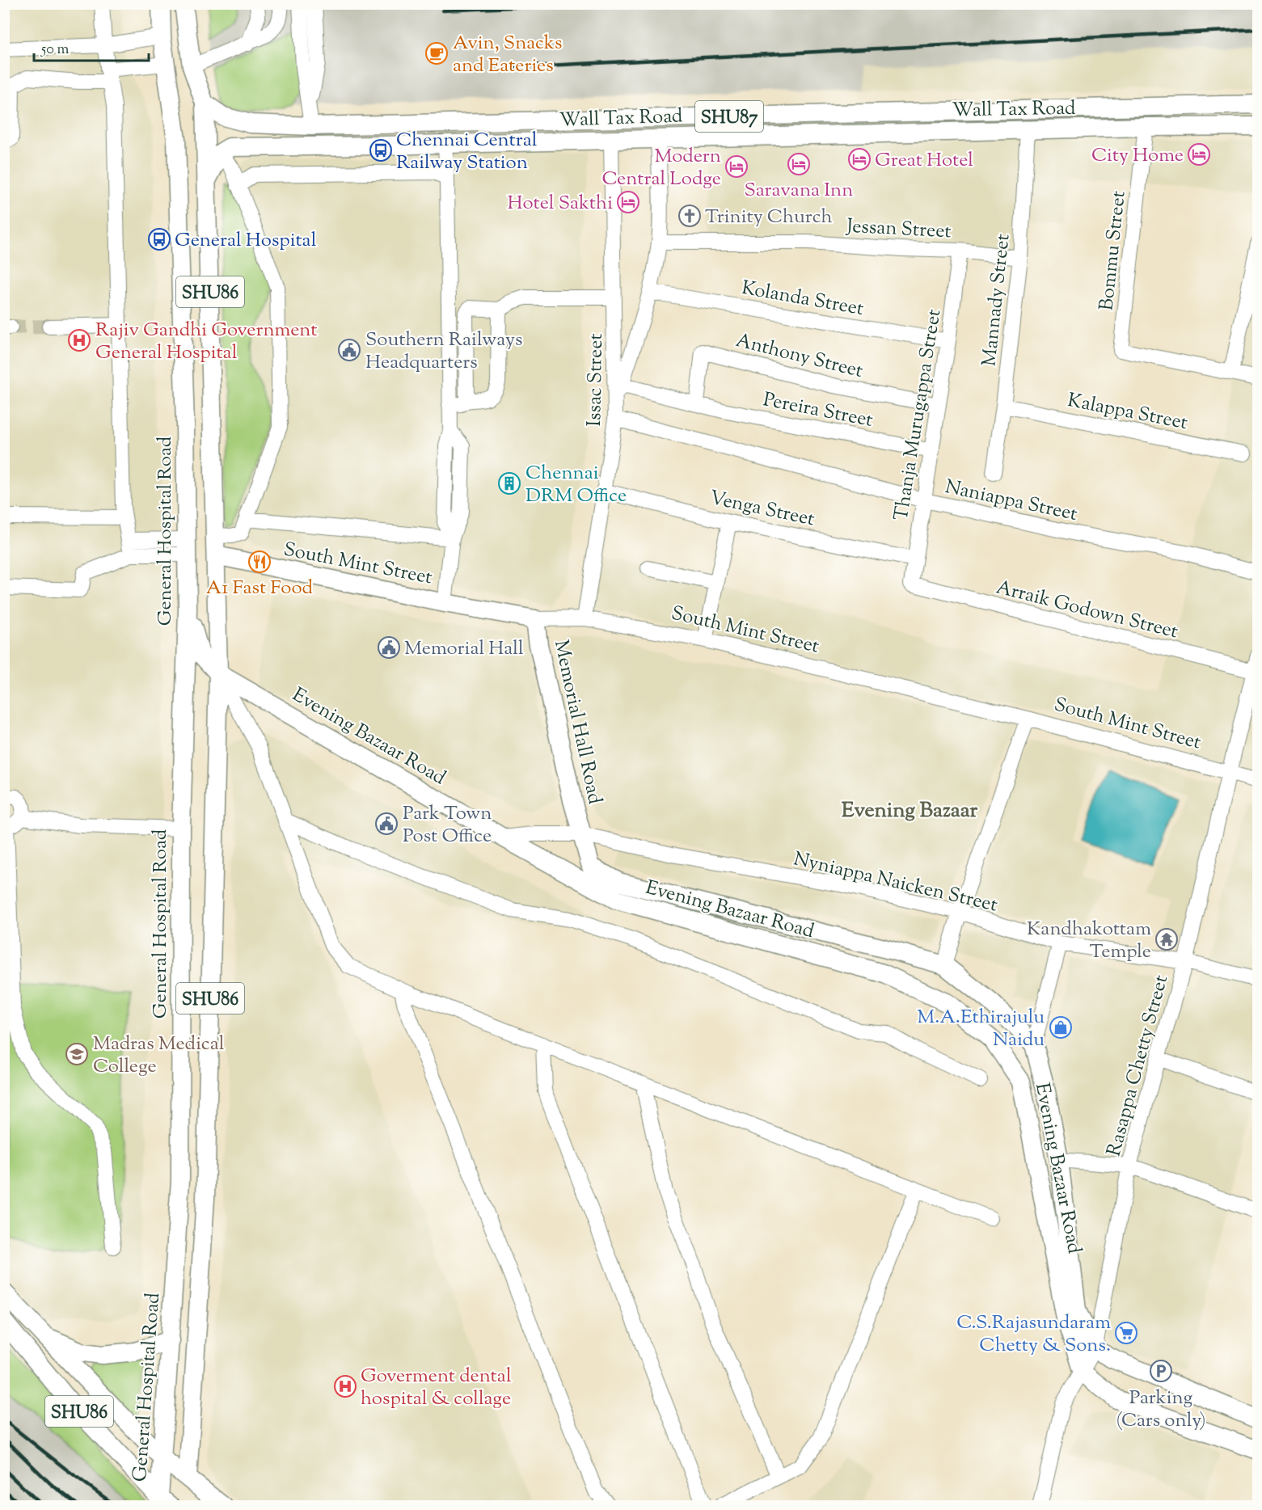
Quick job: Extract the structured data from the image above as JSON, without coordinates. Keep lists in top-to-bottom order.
{
  "streets": {
    "main road": [
      "Wall Tax Road",
      "SHU87",
      "SHU86",
      "General Hospital Road",
      "South Mint Street",
      "Memorial Hall Road",
      "Evening Bazaar Road"
    ],
    "street": [
      "Jessan Street",
      "Bommu Street",
      "Kolanda Street",
      "Mannady Street",
      "Anthony Street",
      "Issac Street",
      "Pereira Street",
      "Kalappa Street",
      "Thanja Murugappa Street",
      "Naniappa Street",
      "Venga Street",
      "Arraik Godown Street",
      "Nyniappa Naicken Street",
      "Rasappa Chetty Street"
    ]
  },
  "crossings": [
    ["Wall Tax Road", "Bommu Street"],
    ["Wall Tax Road", "SHU86"],
    ["Wall Tax Road", "Mannady Street"],
    ["Wall Tax Road", "Issac Street"],
    ["Jessan Street", "Mannady Street"],
    ["Jessan Street", "Thanja Murugappa Street"],
    ["SHU86", "General Hospital Road"],
    ["SHU86", "South Mint Street"],
    ["SHU86", "Evening Bazaar Road"],
    ["Kolanda Street", "Thanja Murugappa Street"],
    ["Mannady Street", "Kalappa Street"],
    ["Anthony Street", "Pereira Street"],
    ["Anthony Street", "Thanja Murugappa Street"],
    ["Issac Street", "Pereira Street"],
    ["Issac Street", "Naniappa Street"],
    ["Issac Street", "Venga Street"],
    ["Issac Street", "South Mint Street"],
    ["Pereira Street", "Thanja Murugappa Street"],
    ["Thanja Murugappa Street", "Naniappa Street"],
    ["Thanja Murugappa Street", "Venga Street"],
    ["Thanja Murugappa Street", "Arraik Godown Street"],
    ["General Hospital Road", "Evening Bazaar Road"],
    ["South Mint Street", "Memorial Hall Road"],
    ["South Mint Street", "Rasappa Chetty Street"],
    ["Arraik Godown Street", "Rasappa Chetty Street"],
    ["Memorial Hall Road", "Evening Bazaar Road"],
    ["Memorial Hall Road", "Nyniappa Naicken Street"],
    ["Evening Bazaar Road", "Rasappa Chetty Street"],
    ["Nyniappa Naicken Street", "Rasappa Chetty Street"]
  ],
  "districts": ["Evening Bazaar"],
  "places": {
    "cafe": ["Avin, Snacks and Eateries"],
    "bus stop": ["Chennai Central Railway Station", "General Hospital"],
    "hotel": [
      "City Home",
      "Great Hotel",
      "Saravana Inn",
      "Modern Central Lodge",
      "Hotel Sakthi"
    ],
    "church": ["Trinity Church"],
    "hospital": ["Rajiv Gandhi Government General Hospital", "Goverment dental hospital & collage"],
    "public building": ["Southern Railways Headquarters", "Memorial Hall", "Park Town Post Office"],
    "building": ["Chennai DRM Office"],
    "restaurant": ["A1 Fast Food"],
    "temple": ["Kandhakottam Temple"],
    "shop": ["M.A.Ethirajulu Naidu"],
    "school or university": ["Madras Medical College"],
    "supermarket": ["C.S.Rajasundaram Chetty & Sons."],
    "parking": ["Parking (Cars only)"]
  },
  "scale_bar": "50 m"
}
